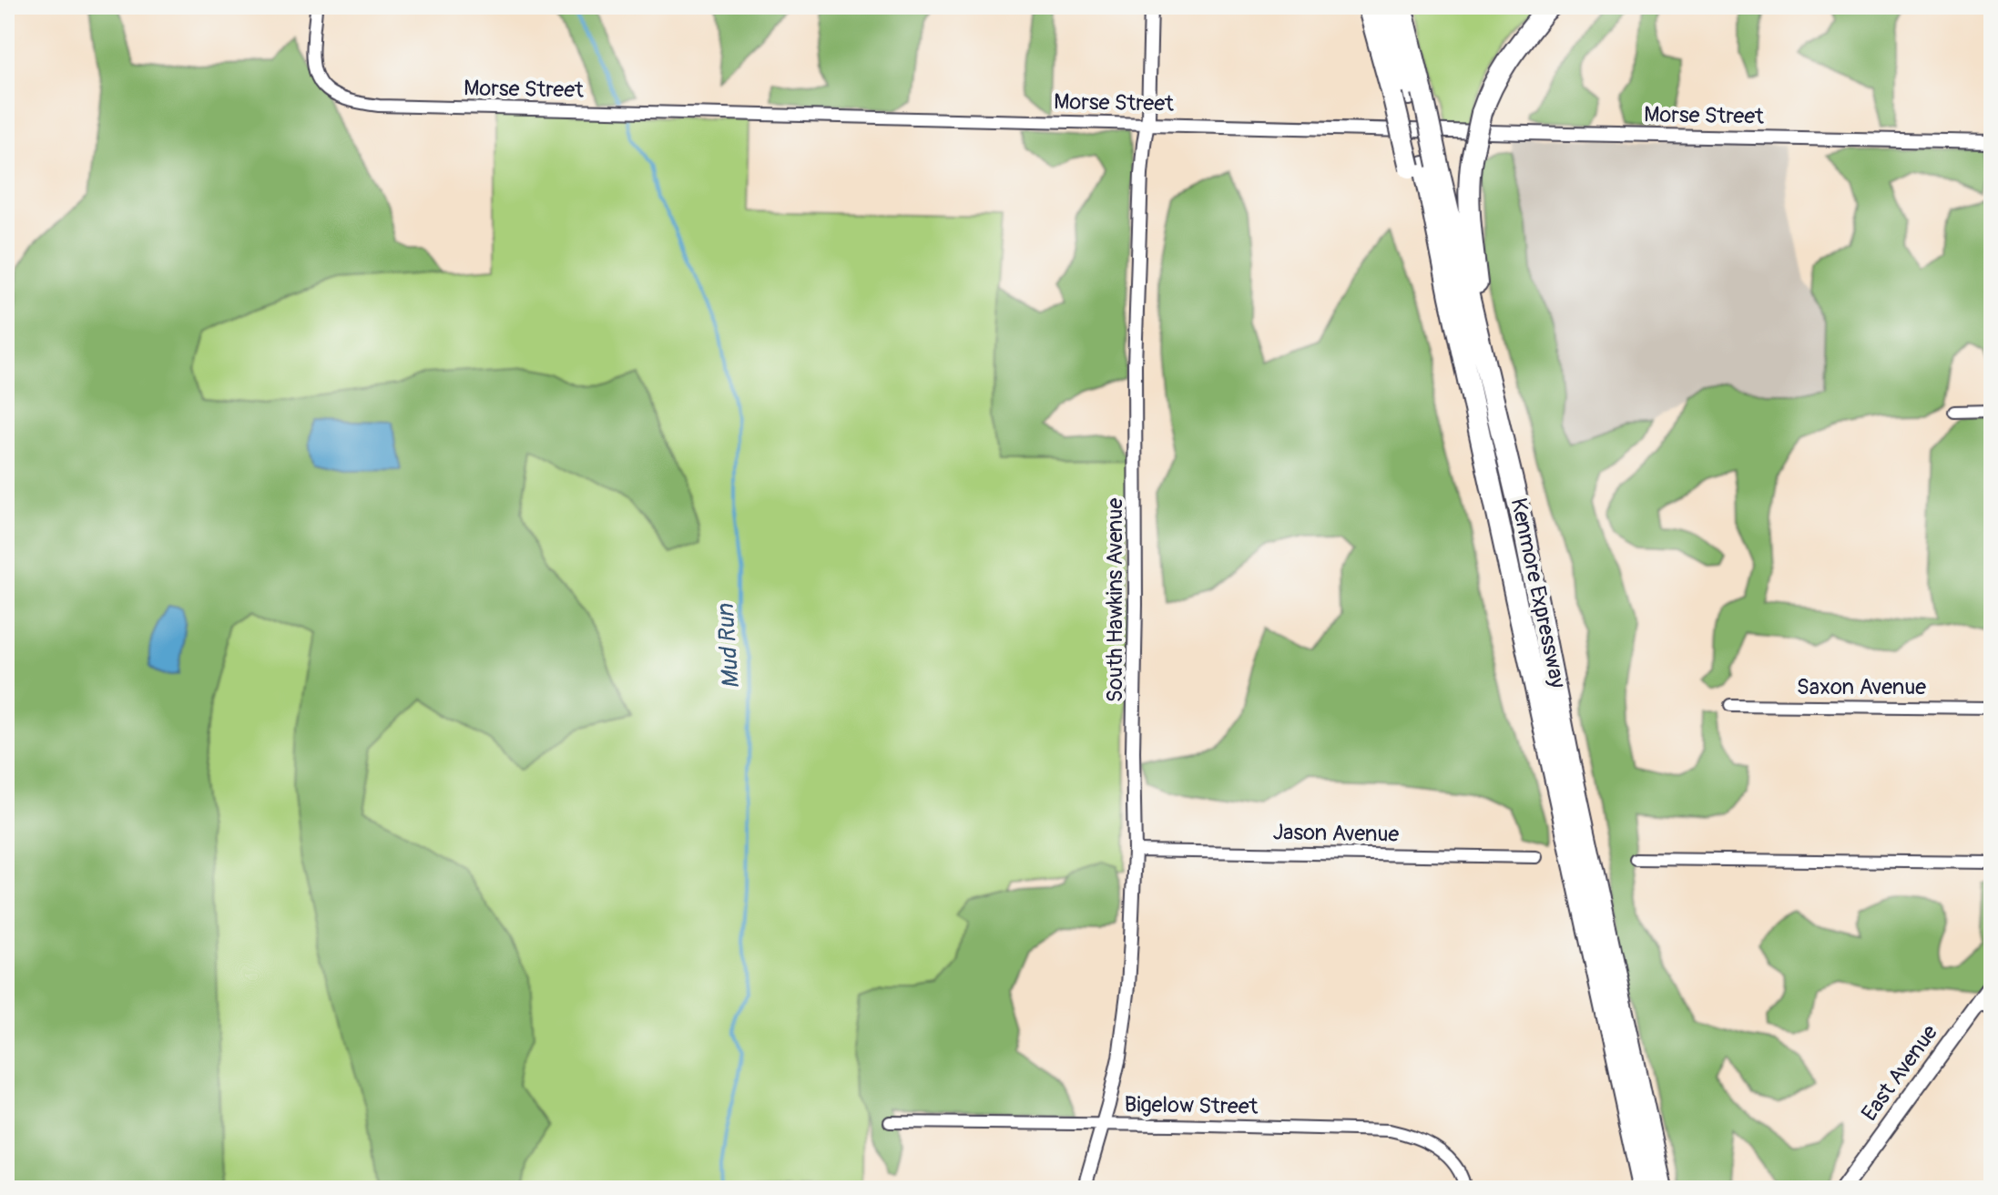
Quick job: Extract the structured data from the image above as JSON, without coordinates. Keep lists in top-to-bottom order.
{
  "streets": {
    "highway": ["Kenmore Expressway"],
    "main road": ["East Avenue"],
    "street": [
      "Morse Street",
      "South Hawkins Avenue",
      "Saxon Avenue",
      "Jason Avenue",
      "Bigelow Street"
    ]
  },
  "crossings": [
    ["Morse Street", "South Hawkins Avenue"],
    ["South Hawkins Avenue", "Jason Avenue"],
    ["South Hawkins Avenue", "Bigelow Street"]
  ],
  "water": ["Mud Run"]
}
